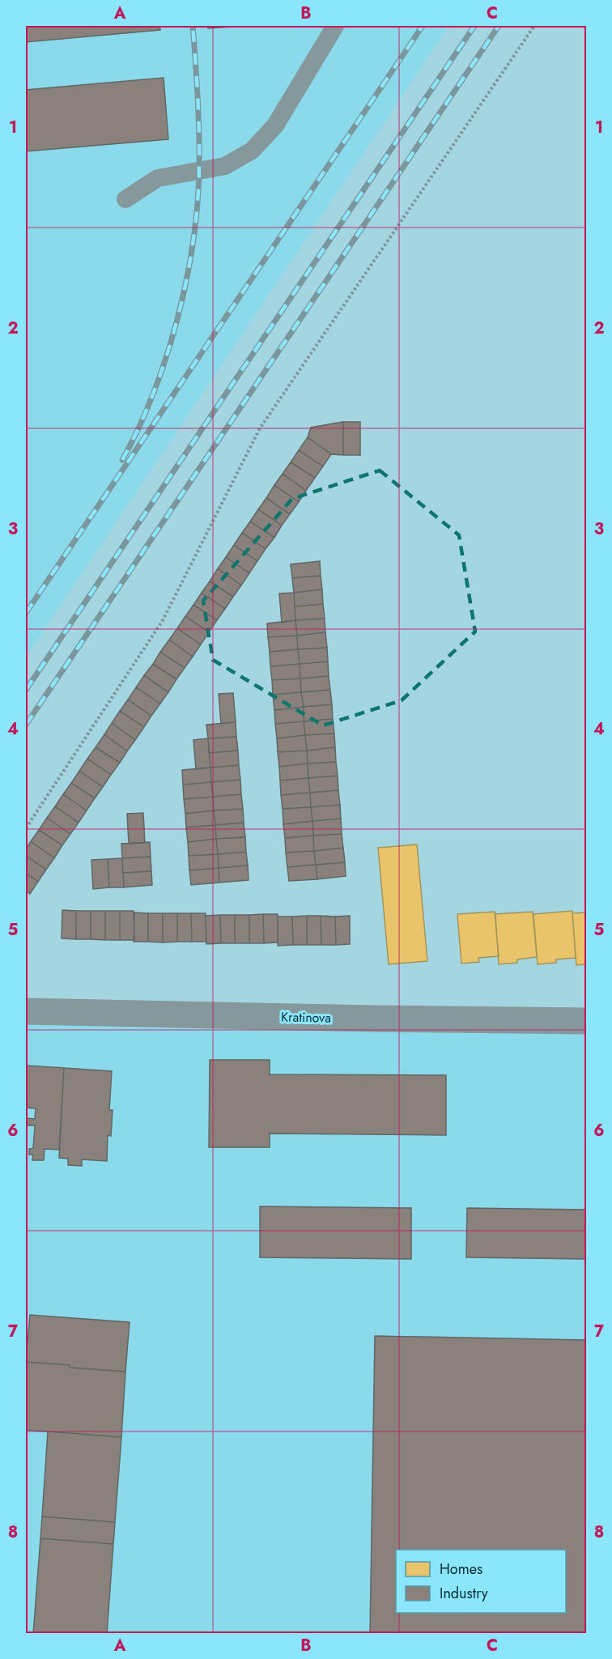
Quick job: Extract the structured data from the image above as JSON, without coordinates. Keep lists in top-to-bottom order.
{
  "streets": {
    "street": ["Kratinova"]
  },
  "legend": ["Homes", "Industry"],
  "grid": {
    "columns": ["A", "B", "C"],
    "rows": [
      "1",
      "2",
      "3",
      "4",
      "5",
      "6",
      "7",
      "8"
    ]
  }
}
